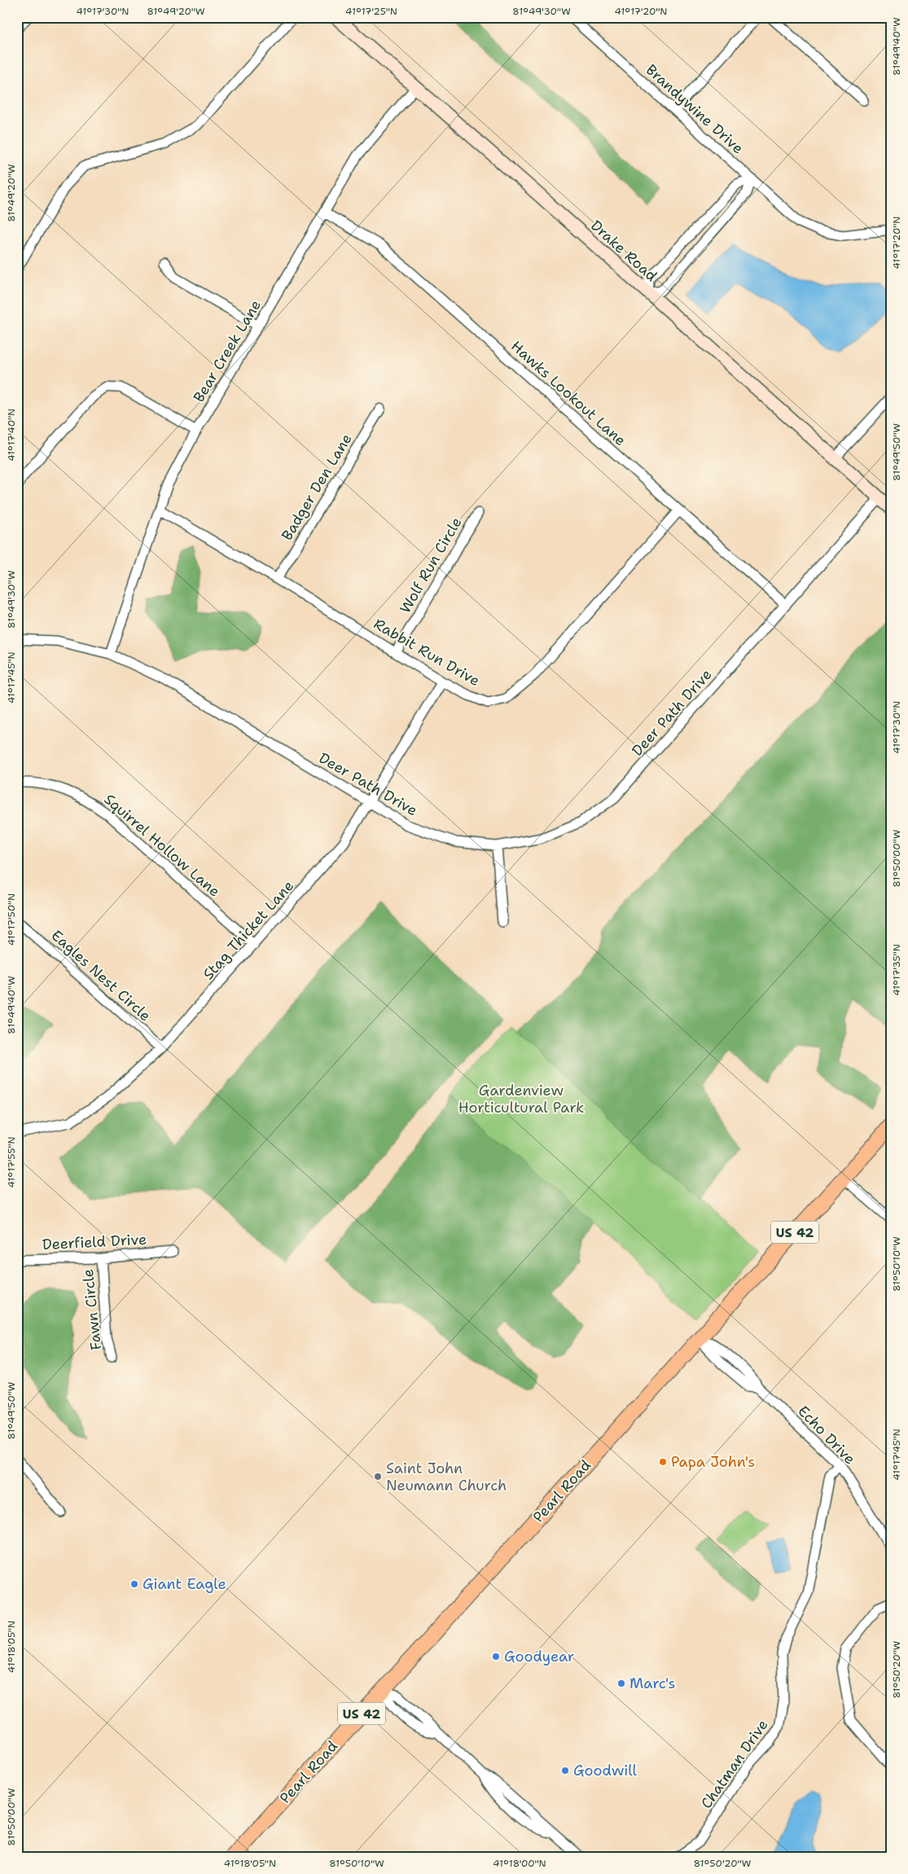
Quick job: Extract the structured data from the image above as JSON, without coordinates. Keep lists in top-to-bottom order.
{
  "streets": {
    "main road": ["US 42", "Pearl Road"],
    "street": [
      "Brandywine Drive",
      "Drake Road",
      "Bear Creek Lane",
      "Hawks Lookout Lane",
      "Badger Den Lane",
      "Wolf Run Circle",
      "Rabbit Run Drive",
      "Deer Path Drive",
      "Squirrel Hollow Lane",
      "Stag Thicket Lane",
      "Eagles Nest Circle",
      "Deerfield Drive",
      "Fawn Circle",
      "Echo Drive",
      "Chatman Drive"
    ]
  },
  "crossings": [
    ["Drake Road", "Bear Creek Lane"],
    ["Drake Road", "Deer Path Drive"],
    ["Bear Creek Lane", "Hawks Lookout Lane"],
    ["Bear Creek Lane", "Rabbit Run Drive"],
    ["Bear Creek Lane", "Deer Path Drive"],
    ["Hawks Lookout Lane", "Rabbit Run Drive"],
    ["Hawks Lookout Lane", "Deer Path Drive"],
    ["Badger Den Lane", "Rabbit Run Drive"],
    ["Wolf Run Circle", "Rabbit Run Drive"],
    ["Rabbit Run Drive", "Stag Thicket Lane"],
    ["Deer Path Drive", "Stag Thicket Lane"],
    ["Squirrel Hollow Lane", "Stag Thicket Lane"],
    ["Stag Thicket Lane", "Eagles Nest Circle"],
    ["Deerfield Drive", "Fawn Circle"],
    ["Echo Drive", "Pearl Road"],
    ["Echo Drive", "Chatman Drive"]
  ],
  "parks": ["Gardenview Horticultural Park"],
  "places": [
    "Papa John's",
    "Saint John Neumann Church",
    "Giant Eagle",
    "Goodyear",
    "Marc's",
    "Goodwill"
  ],
  "coordinates": [
    "41°17'30\"N",
    "81°49'20\"W",
    "41°17'25\"N",
    "81°49'30\"W",
    "41°17'20\"N",
    "81°49'40\"W",
    "41°17'40\"N",
    "81°49'50\"W",
    "41°17'45\"N",
    "81°50'00\"W",
    "41°17'50\"N",
    "41°17'35\"N",
    "41°17'55\"N",
    "81°50'10\"W",
    "41°18'05\"N",
    "81°50'20\"W",
    "41°18'00\"N"
  ]
}
